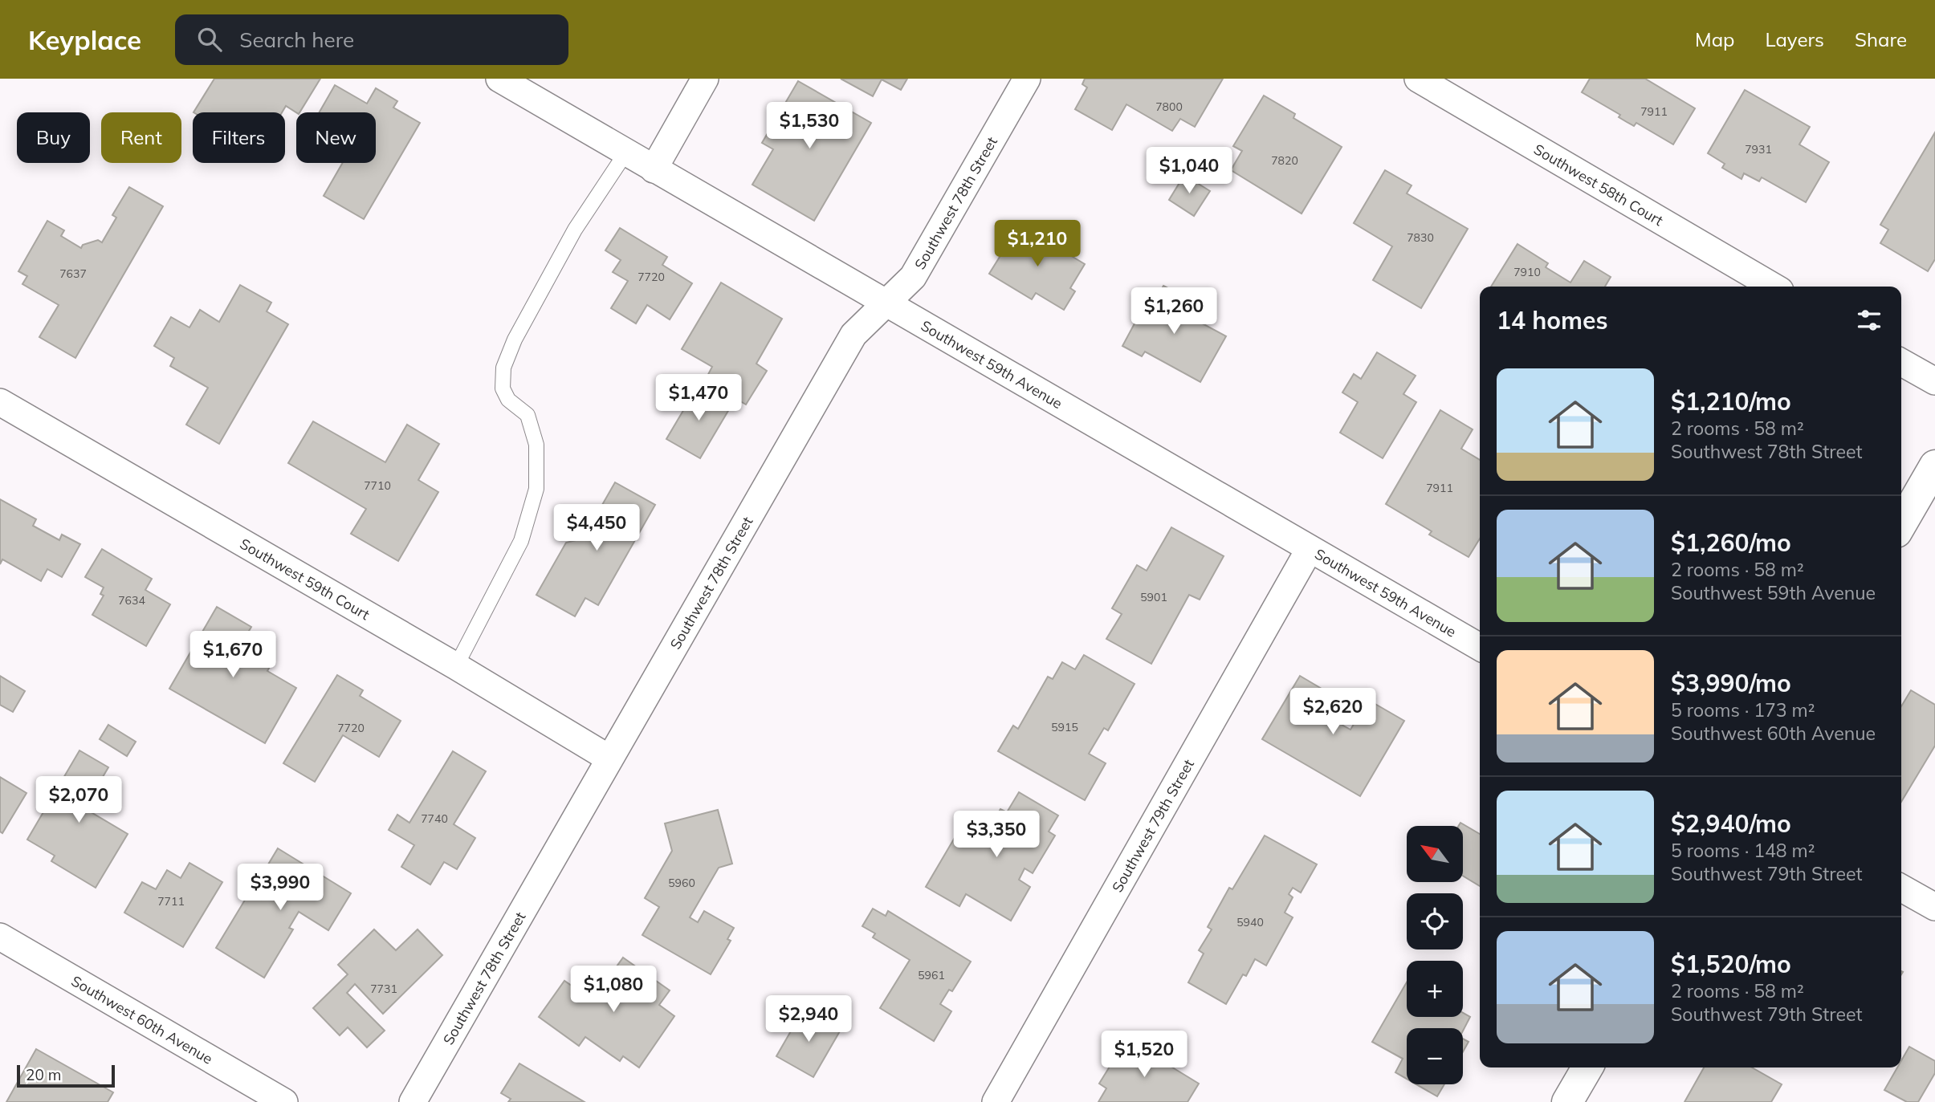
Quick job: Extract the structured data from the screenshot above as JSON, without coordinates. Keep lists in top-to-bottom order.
{
  "streets": {
    "street": [
      "Southwest 58th Court",
      "Southwest 78th Street",
      "Southwest 59th Avenue",
      "Southwest 59th Court",
      "Southwest 79th Street",
      "Southwest 60th Avenue"
    ]
  },
  "crossings": [
    ["Southwest 78th Street", "Southwest 59th Avenue"],
    ["Southwest 78th Street", "Southwest 59th Court"],
    ["Southwest 59th Avenue", "Southwest 79th Street"]
  ],
  "house_numbers": [
    "7800",
    "7911",
    "7931",
    "7820",
    "7830",
    "7910",
    "7637",
    "7720",
    "7710",
    "7911",
    "5901",
    "7634",
    "5915",
    "7720",
    "7740",
    "5960",
    "7711",
    "5940",
    "5961",
    "7731"
  ],
  "scale_bar": "20 m",
  "north": "top left",
  "page": {
    "header": "Keyplace",
    "search": "Search here",
    "nav": ["Map", "Layers", "Share"],
    "price": [
      "$1,530",
      "$1,040",
      "$1,210",
      "$1,260",
      "$1,470",
      "$4,450",
      "$1,670",
      "$2,620",
      "$2,070",
      "$3,350",
      "$3,990",
      "$1,080",
      "$2,940",
      "$1,520"
    ],
    "chip": [
      "Buy",
      "Rent",
      "Filters",
      "New"
    ],
    "heading": "14 homes",
    "list": [
      {
        "name": "$1,210/mo",
        "note": "2 rooms · 58 m² · Southwest 78th Street"
      },
      {
        "name": "$1,260/mo",
        "note": "2 rooms · 58 m² · Southwest 59th Avenue"
      },
      {
        "name": "$3,990/mo",
        "note": "5 rooms · 173 m² · Southwest 60th Avenue"
      },
      {
        "name": "$2,940/mo",
        "note": "5 rooms · 148 m² · Southwest 79th Street"
      },
      {
        "name": "$1,520/mo",
        "note": "2 rooms · 58 m² · Southwest 79th Street"
      }
    ],
    "map_buttons": ["+", "−"],
    "scale": "20 m"
  }
}
